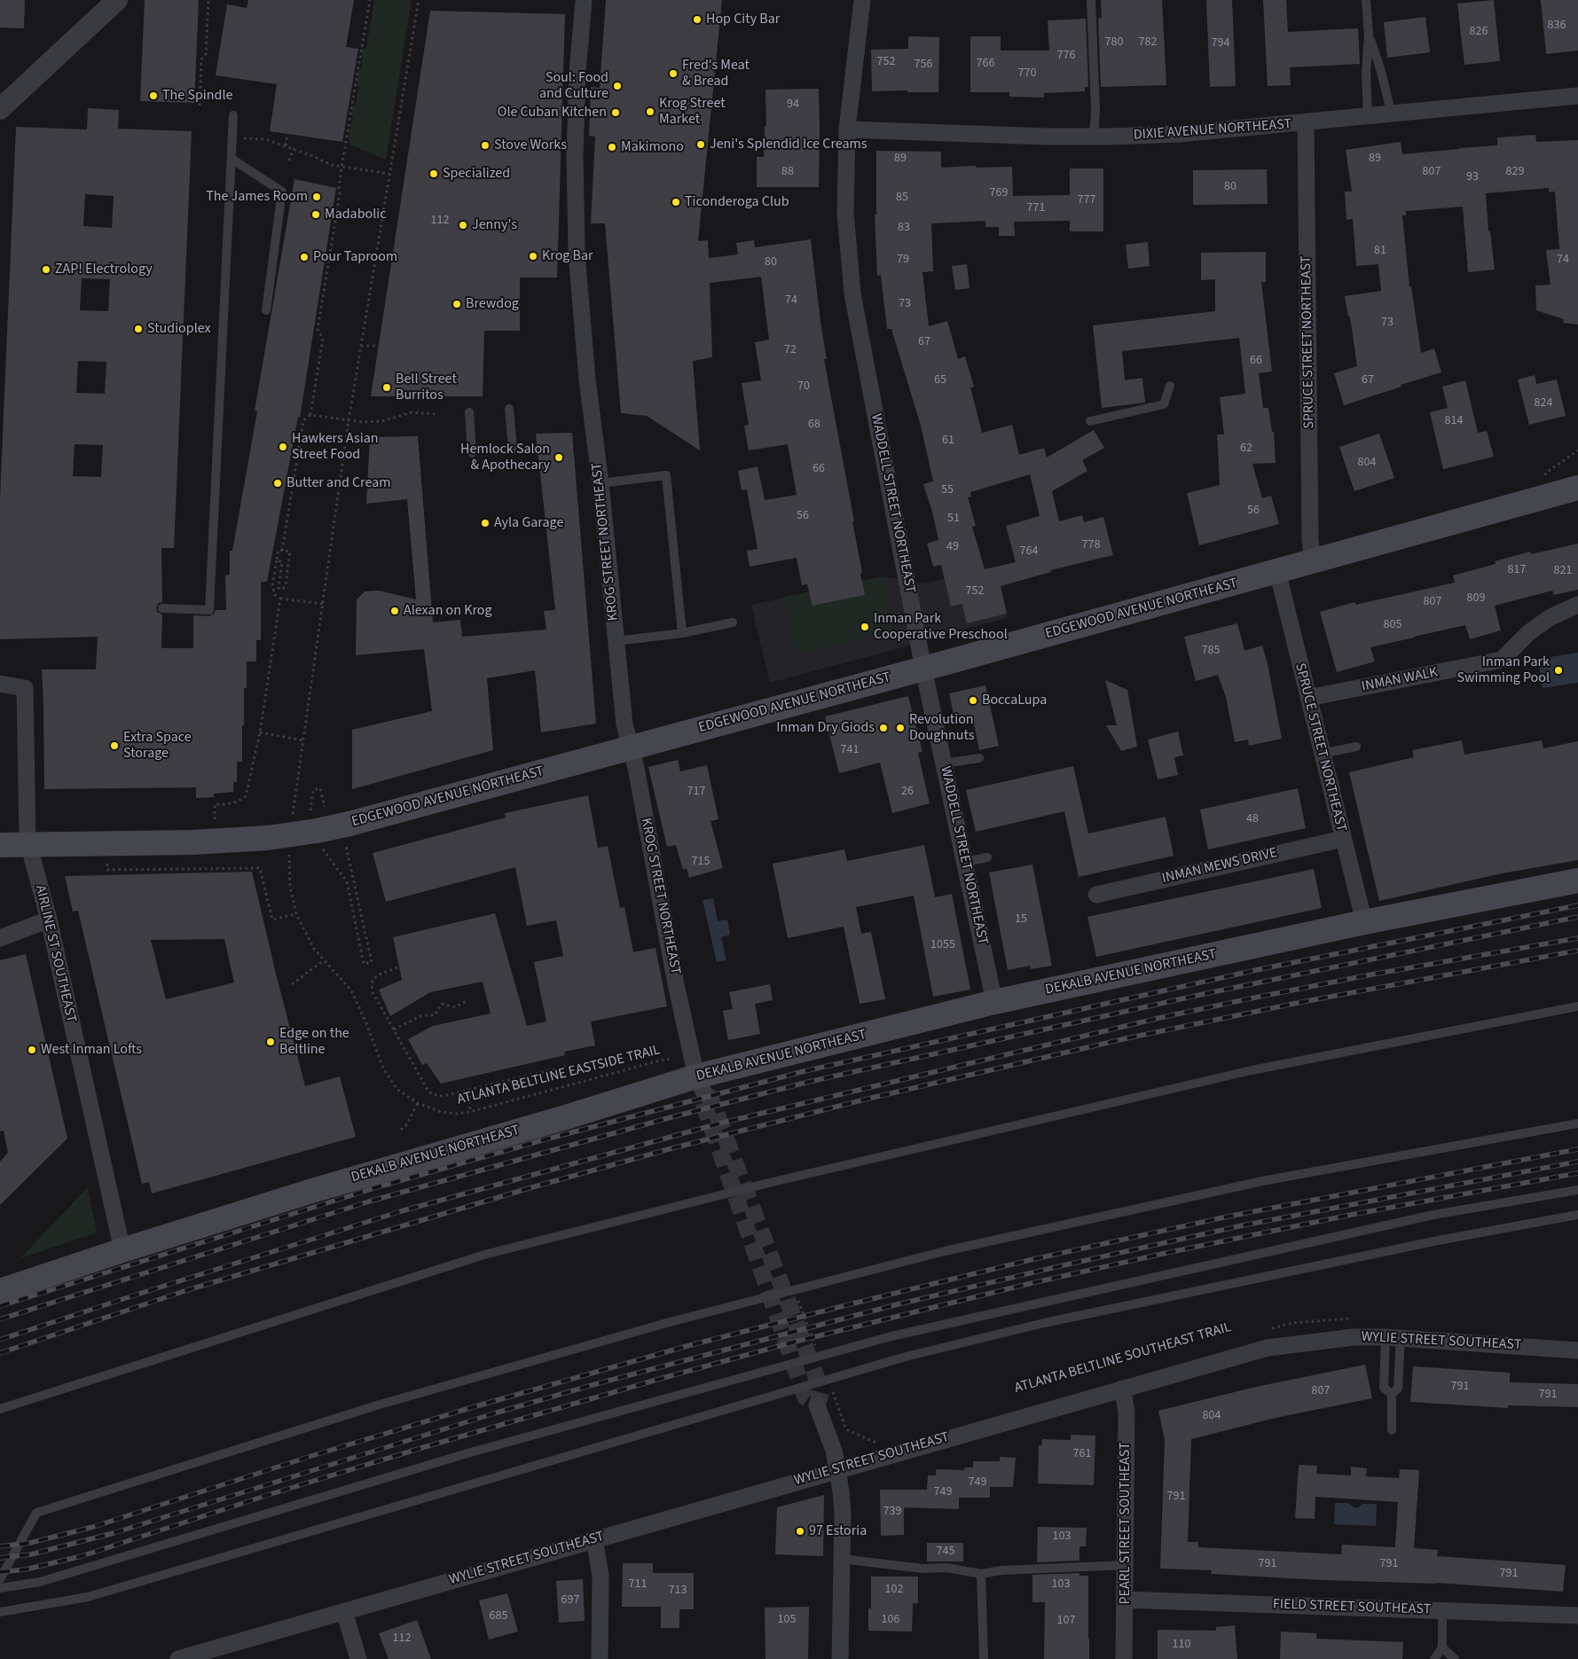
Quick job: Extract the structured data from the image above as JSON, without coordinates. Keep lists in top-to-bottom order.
{
  "streets": {
    "main road": ["EDGEWOOD AVENUE NORTHEAST", "DEKALB AVENUE NORTHEAST"],
    "street": [
      "DIXIE AVENUE NORTHEAST",
      "SPRUCE STREET NORTHEAST",
      "WADDELL STREET NORTHEAST",
      "KROG STREET NORTHEAST",
      "INMAN WALK",
      "INMAN MEWS DRIVE",
      "AIRLINE ST SOUTHEAST",
      "WYLIE STREET SOUTHEAST",
      "PEARL STREET SOUTHEAST",
      "FIELD STREET SOUTHEAST"
    ],
    "path": ["ATLANTA BELTLINE EASTSIDE TRAIL"]
  },
  "crossings": [
    ["DIXIE AVENUE NORTHEAST", "SPRUCE STREET NORTHEAST"],
    ["DIXIE AVENUE NORTHEAST", "WADDELL STREET NORTHEAST"],
    ["SPRUCE STREET NORTHEAST", "EDGEWOOD AVENUE NORTHEAST"],
    ["SPRUCE STREET NORTHEAST", "INMAN WALK"],
    ["SPRUCE STREET NORTHEAST", "INMAN MEWS DRIVE"],
    ["SPRUCE STREET NORTHEAST", "DEKALB AVENUE NORTHEAST"],
    ["WADDELL STREET NORTHEAST", "EDGEWOOD AVENUE NORTHEAST"],
    ["WADDELL STREET NORTHEAST", "DEKALB AVENUE NORTHEAST"],
    ["KROG STREET NORTHEAST", "EDGEWOOD AVENUE NORTHEAST"],
    ["KROG STREET NORTHEAST", "DEKALB AVENUE NORTHEAST"],
    ["KROG STREET NORTHEAST", "ATLANTA BELTLINE EASTSIDE TRAIL"],
    ["AIRLINE ST SOUTHEAST", "DEKALB AVENUE NORTHEAST"],
    ["DEKALB AVENUE NORTHEAST", "ATLANTA BELTLINE EASTSIDE TRAIL"],
    ["WYLIE STREET SOUTHEAST", "PEARL STREET SOUTHEAST"],
    ["PEARL STREET SOUTHEAST", "FIELD STREET SOUTHEAST"]
  ],
  "places": [
    "Hop City Bar",
    "Fred's Meat & Bread",
    "Soul: Food and Culture",
    "The Spindle",
    "Krog Street Market",
    "Ole Cuban Kitchen",
    "Jeni's Splendid Ice Creams",
    "Stove Works",
    "Makimono",
    "Specialized",
    "The James Room",
    "Ticonderoga Club",
    "Madabolic",
    "Jenny's",
    "Krog Bar",
    "Pour Taproom",
    "ZAP! Electrology",
    "Brewdog",
    "Studioplex",
    "Bell Street Burritos",
    "Hawkers Asian Street Food",
    "Hemlock Salon & Apothecary",
    "Butter and Cream",
    "Ayla Garage",
    "Alexan on Krog",
    "Inman Park Cooperative Preschool",
    "Inman Park Swimming Pool",
    "BoccaLupa",
    "Inman Dry Giods",
    "Revolution Doughnuts",
    "Extra Space Storage",
    "Edge on the Beltline",
    "West Inman Lofts",
    "97 Estoria"
  ],
  "house_numbers": [
    "836",
    "826",
    "780",
    "782",
    "794",
    "776",
    "752",
    "766",
    "756",
    "770",
    "94",
    "89",
    "89",
    "88",
    "807",
    "829",
    "93",
    "80",
    "769",
    "85",
    "777",
    "771",
    "112",
    "83",
    "81",
    "79",
    "74",
    "80",
    "74",
    "73",
    "73",
    "67",
    "72",
    "66",
    "65",
    "67",
    "70",
    "824",
    "814",
    "68",
    "61",
    "62",
    "804",
    "66",
    "55",
    "56",
    "56",
    "51",
    "778",
    "49",
    "764",
    "817",
    "821",
    "752",
    "809",
    "807",
    "805",
    "785",
    "741",
    "717",
    "26",
    "48",
    "715",
    "15",
    "1055",
    "791",
    "807",
    "791",
    "804",
    "761",
    "749",
    "749",
    "791",
    "739",
    "103",
    "745",
    "791",
    "791",
    "791",
    "711",
    "103",
    "102",
    "713",
    "697",
    "685",
    "105",
    "106",
    "107",
    "112",
    "110"
  ]
}
